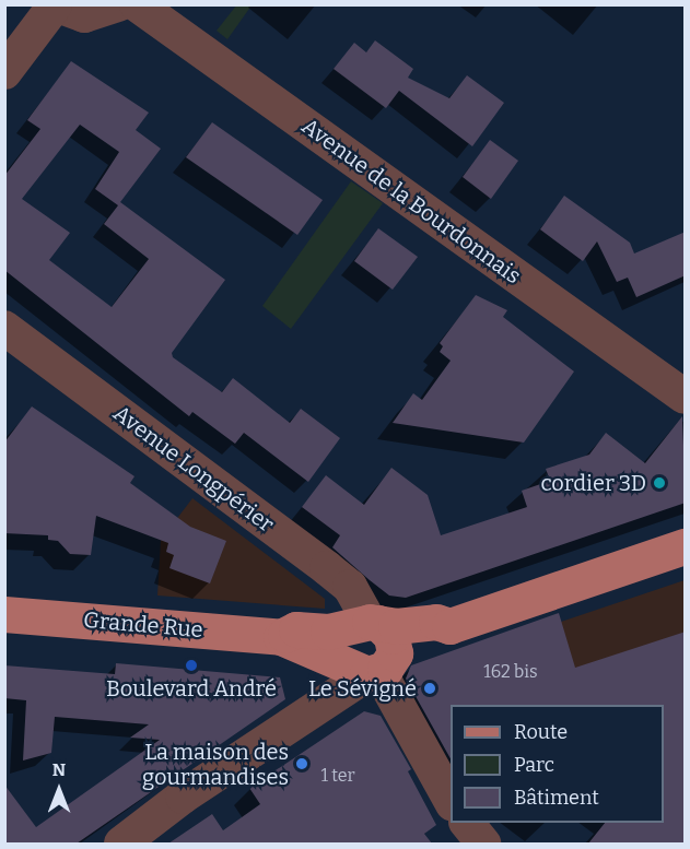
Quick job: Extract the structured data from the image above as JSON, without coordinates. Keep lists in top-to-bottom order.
{
  "streets": {
    "main road": ["Grande Rue"],
    "street": ["Avenue de la Bourdonnais", "Avenue Longpérier"]
  },
  "crossings": [
    ["Avenue Longpérier", "Grande Rue"]
  ],
  "places": [
    "cordier 3D",
    "Boulevard André",
    "Le Sévigné",
    "La maison des gourmandises"
  ],
  "house_numbers": ["162 bis", "1 ter"],
  "legend": ["Route", "Parc", "Bâtiment"],
  "north": "top"
}
